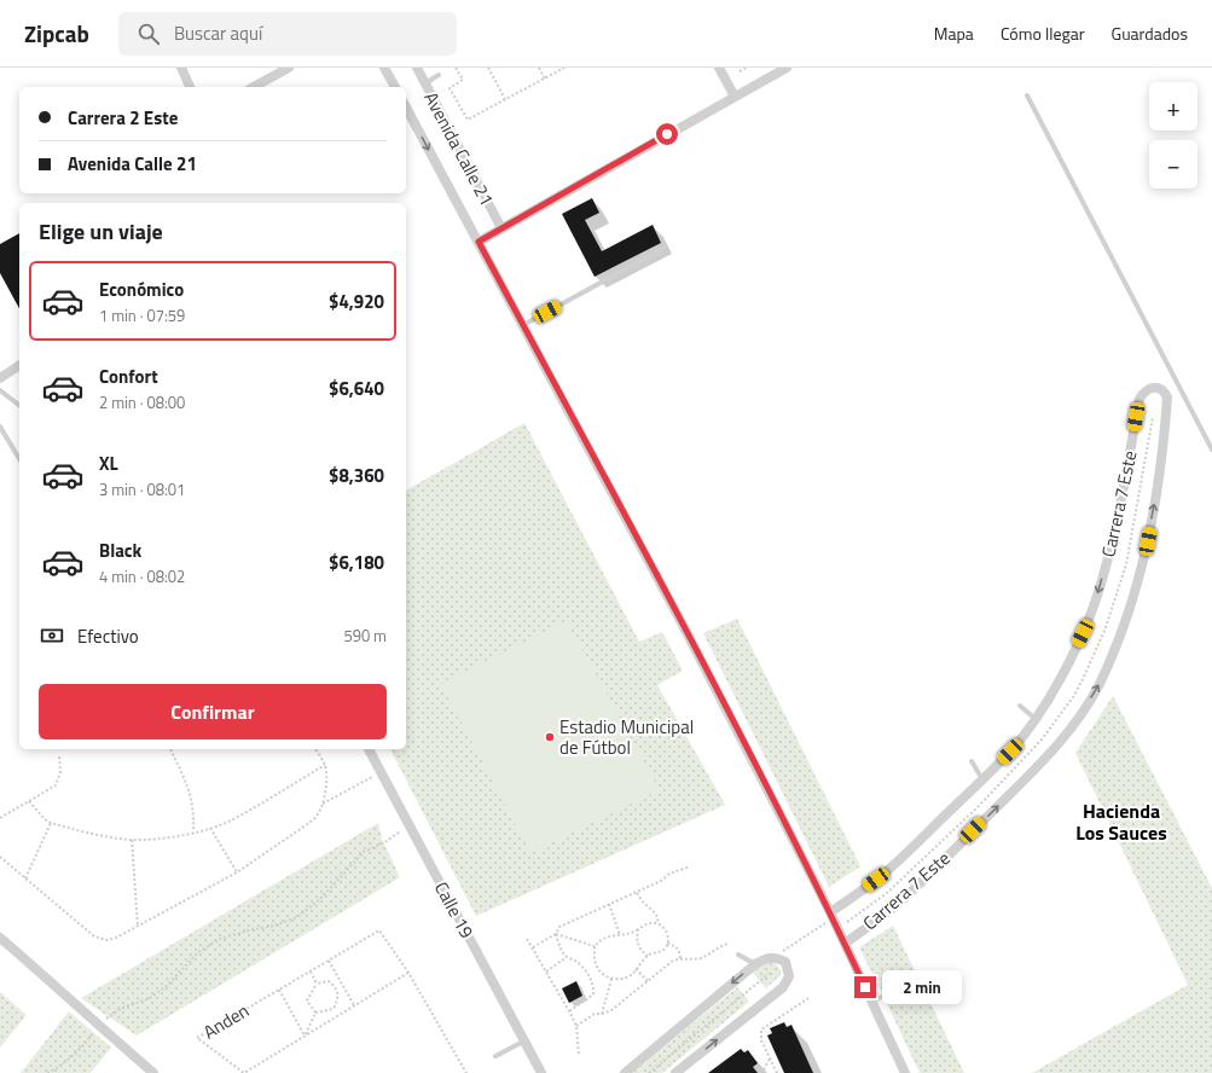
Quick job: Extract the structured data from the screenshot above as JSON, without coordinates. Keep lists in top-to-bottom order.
{
  "streets": {
    "street": ["Avenida Calle 21", "Carrera 7 Este", "Calle 19"],
    "path": ["Anden"]
  },
  "crossings": [
    ["Avenida Calle 21", "Carrera 7 Este"]
  ],
  "districts": ["Hacienda Los Sauces"],
  "places": ["Estadio Municipal de Fútbol"],
  "page": {
    "header": "Zipcab",
    "search": "Buscar aquí",
    "nav": ["Mapa", "Cómo llegar", "Guardados"],
    "map_buttons": ["+", "−"],
    "banner": ["Carrera 2 Este", "Avenida Calle 21"],
    "heading": "Elige un viaje",
    "list": [
      {
        "name": "Económico",
        "note": "1 min · 07:59",
        "value": "$4,920"
      },
      {
        "name": "Confort",
        "note": "2 min · 08:00",
        "value": "$6,640"
      },
      {
        "name": "XL",
        "note": "3 min · 08:01",
        "value": "$8,360"
      },
      {
        "name": "Black",
        "note": "4 min · 08:02",
        "value": "$6,180"
      }
    ],
    "pay": ["Efectivo", "590 m"],
    "buttons": "Confirmar",
    "bubble": "2 min"
  }
}
